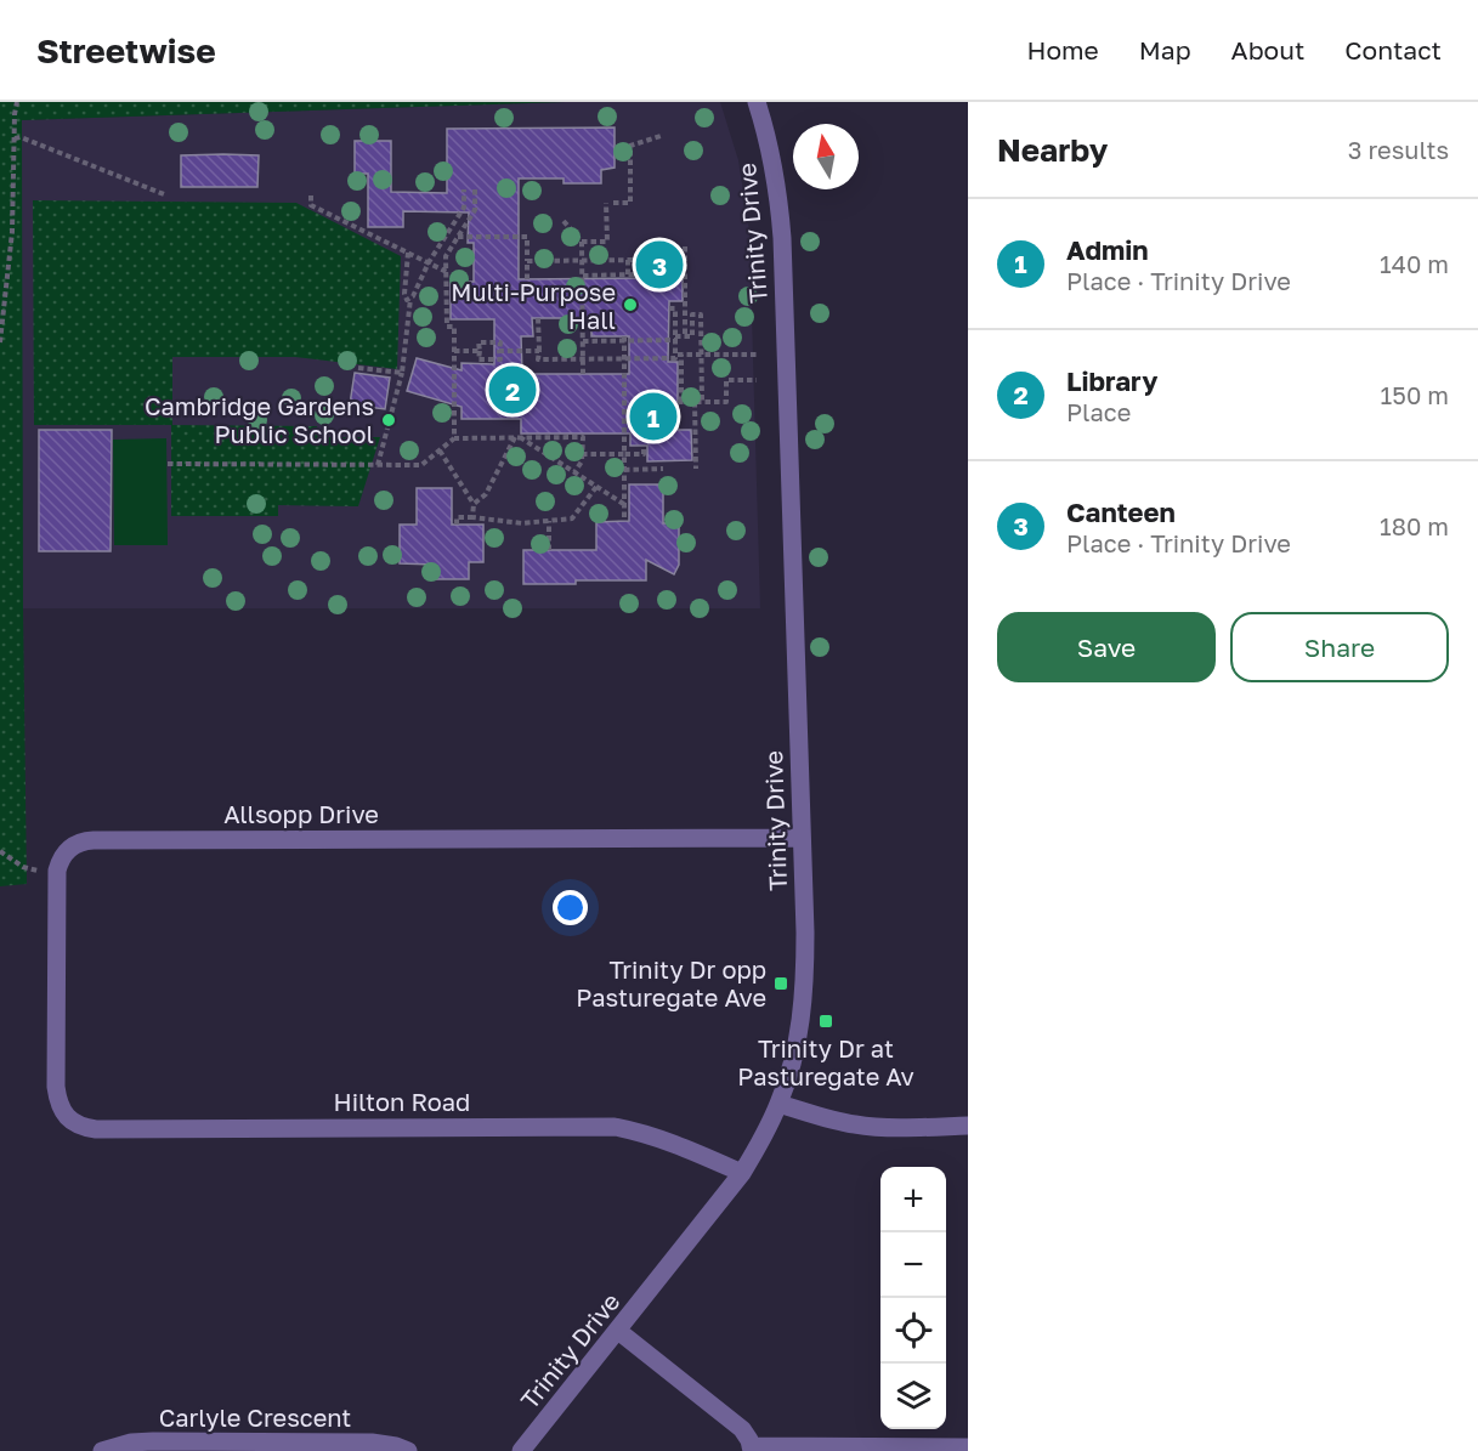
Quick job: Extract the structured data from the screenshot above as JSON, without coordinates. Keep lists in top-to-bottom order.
{
  "streets": {
    "street": [
      "Trinity Drive",
      "Allsopp Drive",
      "Hilton Road",
      "Carlyle Crescent"
    ]
  },
  "crossings": [
    ["Trinity Drive", "Allsopp Drive"],
    ["Trinity Drive", "Hilton Road"],
    ["Allsopp Drive", "Hilton Road"]
  ],
  "places": {
    "other": ["Multi-Purpose Hall", "Cambridge Gardens Public School"],
    "transit": ["Trinity Dr opp Pasturegate Ave", "Trinity Dr at Pasturegate Av"]
  },
  "north": "top",
  "page": {
    "header": "Streetwise",
    "nav": [
      "Home",
      "Map",
      "About",
      "Contact"
    ],
    "heading": ["Nearby", "3 results"],
    "list": [
      {
        "mark": "1",
        "name": "Admin",
        "note": "Place · Trinity Drive",
        "value": "140 m"
      },
      {
        "mark": "2",
        "name": "Library",
        "note": "Place",
        "value": "150 m"
      },
      {
        "mark": "3",
        "name": "Canteen",
        "note": "Place · Trinity Drive",
        "value": "180 m"
      }
    ],
    "pins": ["3", "2", "1"],
    "buttons": ["Save", "Share"],
    "map_buttons": ["+", "−"]
  }
}
